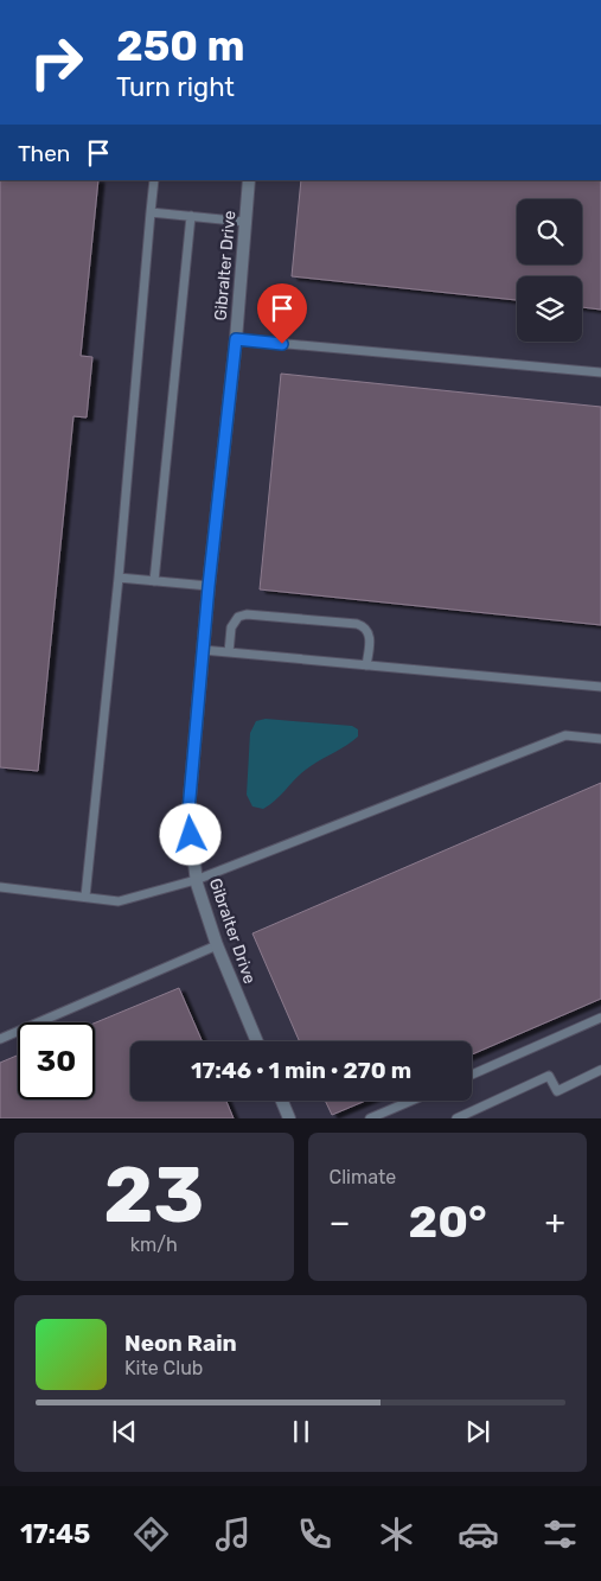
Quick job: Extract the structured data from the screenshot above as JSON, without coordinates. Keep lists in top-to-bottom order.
{
  "streets": {
    "street": ["Gibralter Drive"]
  },
  "page": {
    "turn": ["250 m", "Turn right"],
    "then": "Then",
    "limit": "30",
    "trip": "17:46 · 1 min · 270 m",
    "tile": [
      ["23", "km/h"],
      "Climate"
    ],
    "heat": ["−", "20°", "+"],
    "song": ["Neon Rain", "Kite Club"],
    "tabs": "17:45"
  }
}
